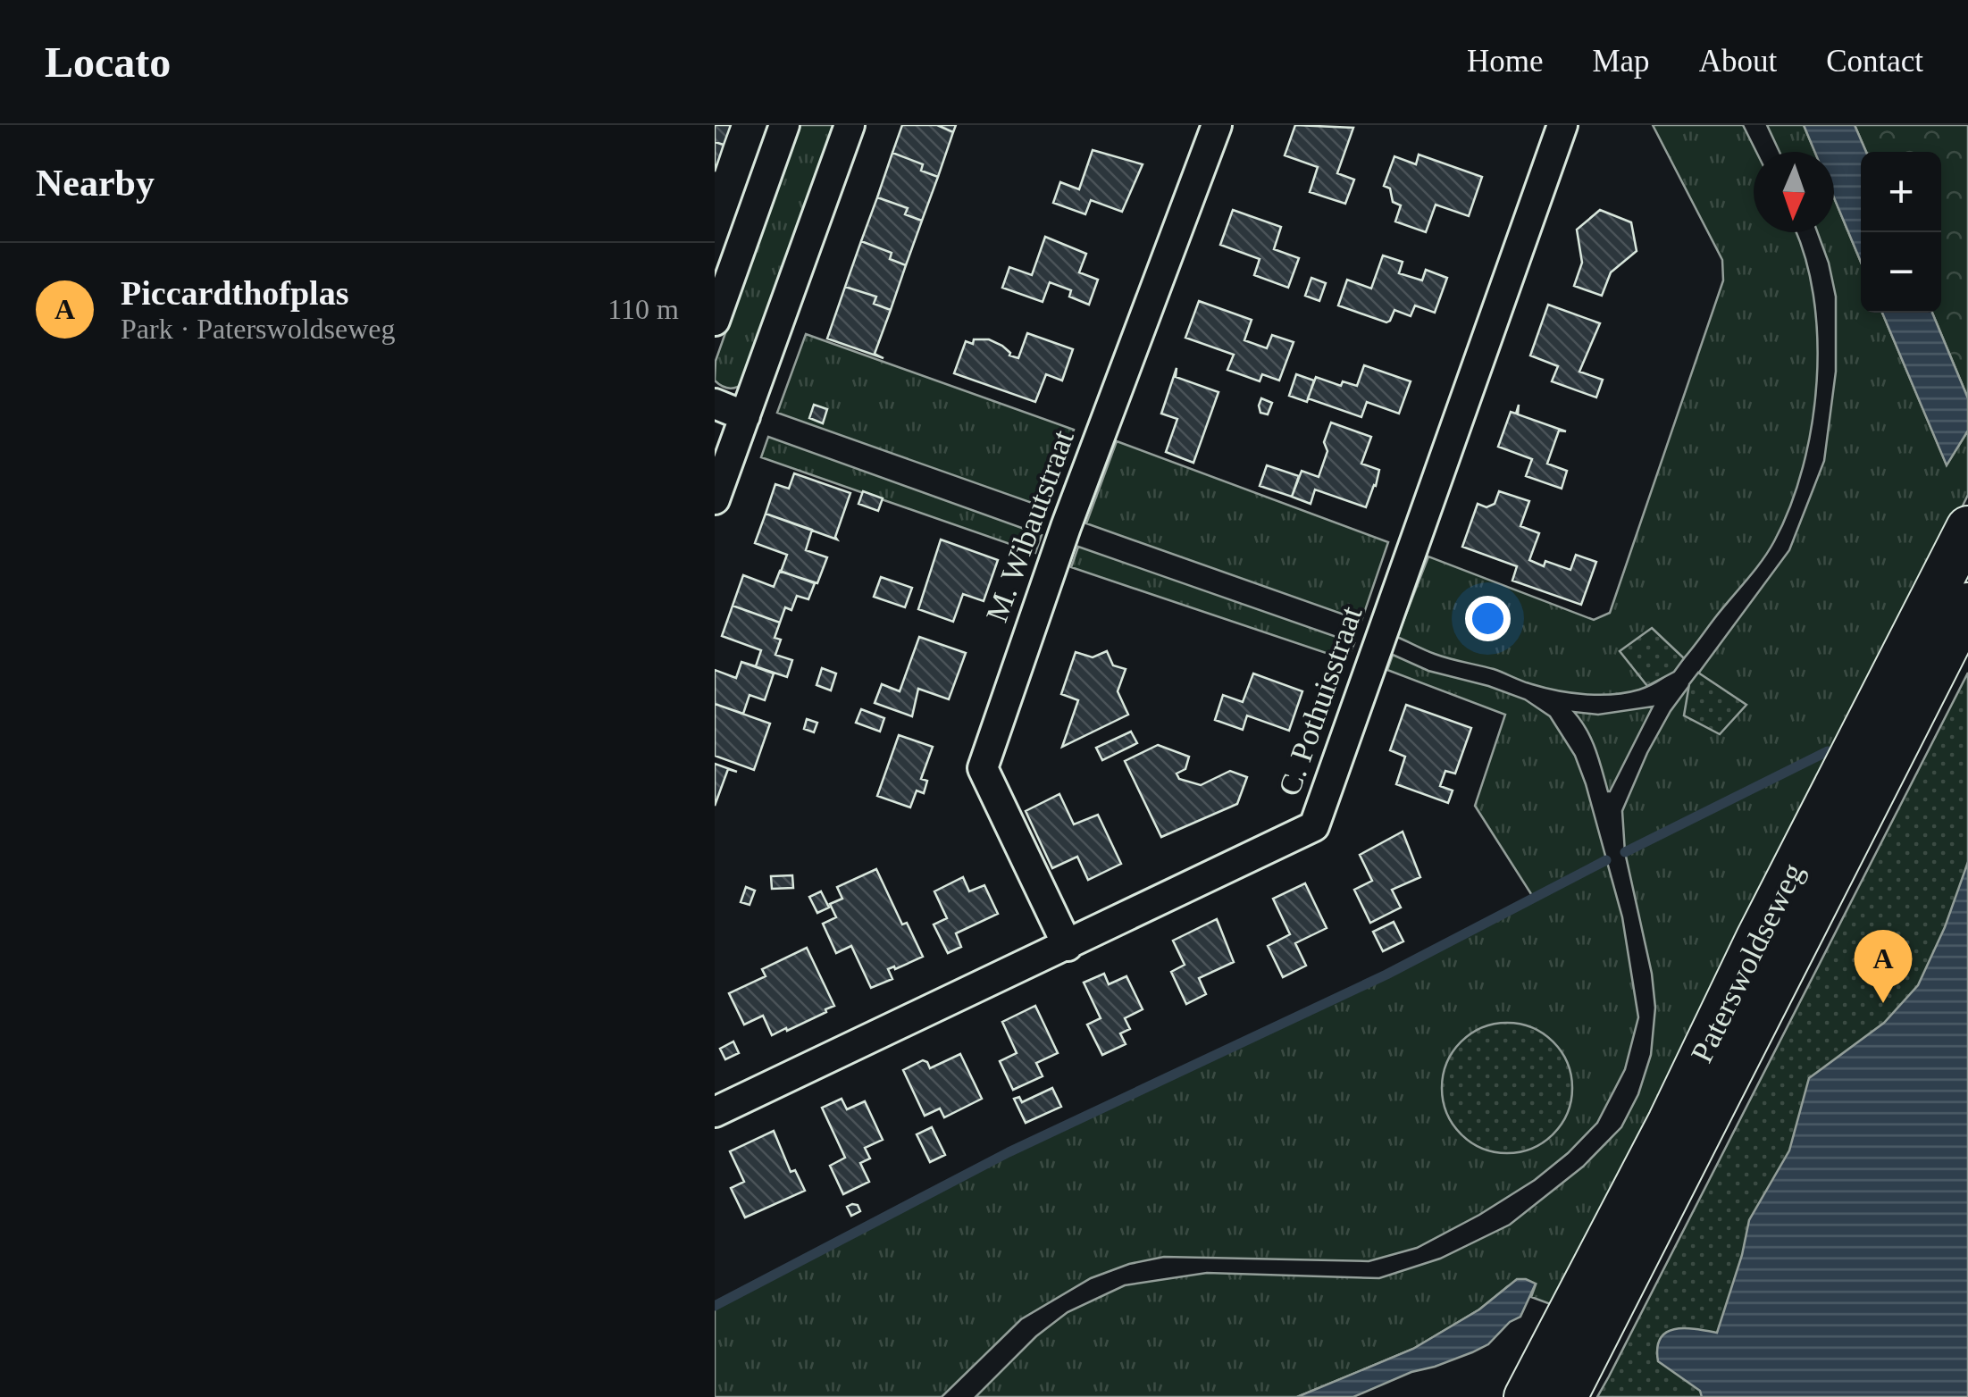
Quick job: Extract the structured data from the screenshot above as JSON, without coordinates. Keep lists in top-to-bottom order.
{
  "streets": {
    "main road": ["Paterswoldseweg"],
    "street": ["M. Wibautstraat", "C. Pothuisstraat"]
  },
  "crossings": [
    ["M. Wibautstraat", "C. Pothuisstraat"]
  ],
  "north": "bottom",
  "page": {
    "header": "Locato",
    "nav": [
      "Home",
      "Map",
      "About",
      "Contact"
    ],
    "heading": "Nearby",
    "map_buttons": ["+", "−"],
    "list": [
      {
        "mark": "A",
        "name": "Piccardthofplas",
        "note": "Park · Paterswoldseweg",
        "value": "110 m"
      }
    ],
    "pins": "A"
  }
}
